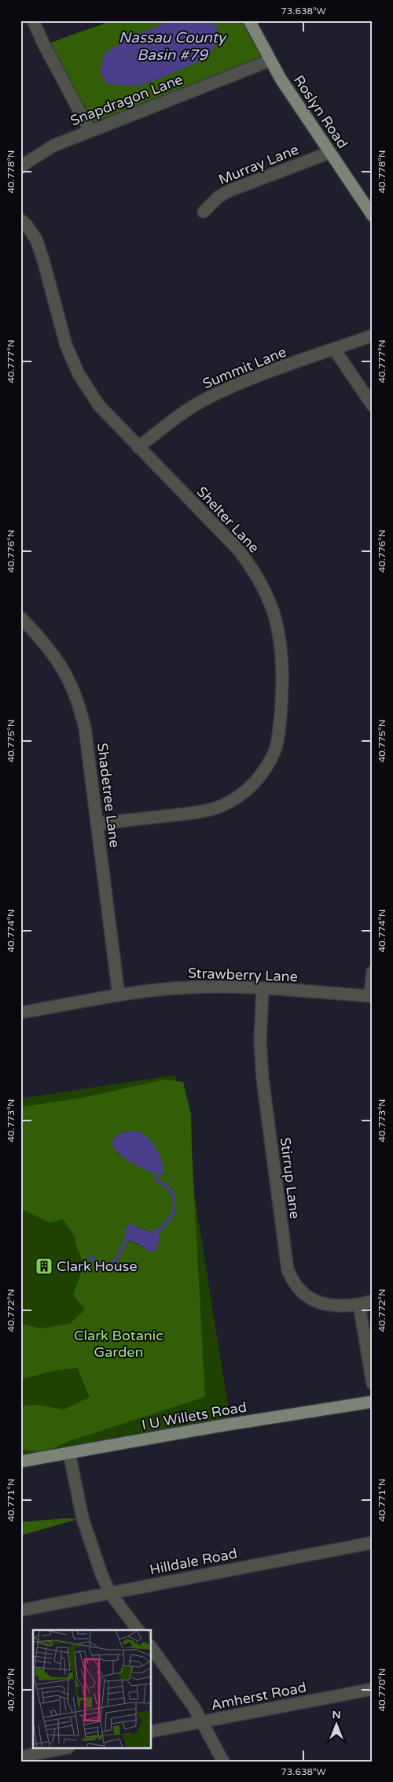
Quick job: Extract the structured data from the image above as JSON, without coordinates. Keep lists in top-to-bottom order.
{
  "streets": {
    "main road": ["Roslyn Road", "I U Willets Road"],
    "street": [
      "Snapdragon Lane",
      "Murray Lane",
      "Summit Lane",
      "Shelter Lane",
      "Shadetree Lane",
      "Strawberry Lane",
      "Stirrup Lane",
      "Hilldale Road",
      "Amherst Road"
    ]
  },
  "crossings": [
    ["Snapdragon Lane", "Roslyn Road"],
    ["Roslyn Road", "Murray Lane"],
    ["Summit Lane", "Shelter Lane"],
    ["Shelter Lane", "Shadetree Lane"],
    ["Shadetree Lane", "Strawberry Lane"],
    ["Strawberry Lane", "Stirrup Lane"]
  ],
  "water": ["Nassau County Basin #79"],
  "parks": ["Clark Botanic Garden"],
  "places": {
    "building": ["Clark House"]
  },
  "north": "top",
  "coordinates": [
    "73.638°W",
    "40.778°N",
    "40.777°N",
    "40.776°N",
    "40.775°N",
    "40.774°N",
    "40.773°N",
    "40.772°N",
    "40.771°N",
    "40.770°N"
  ]
}
